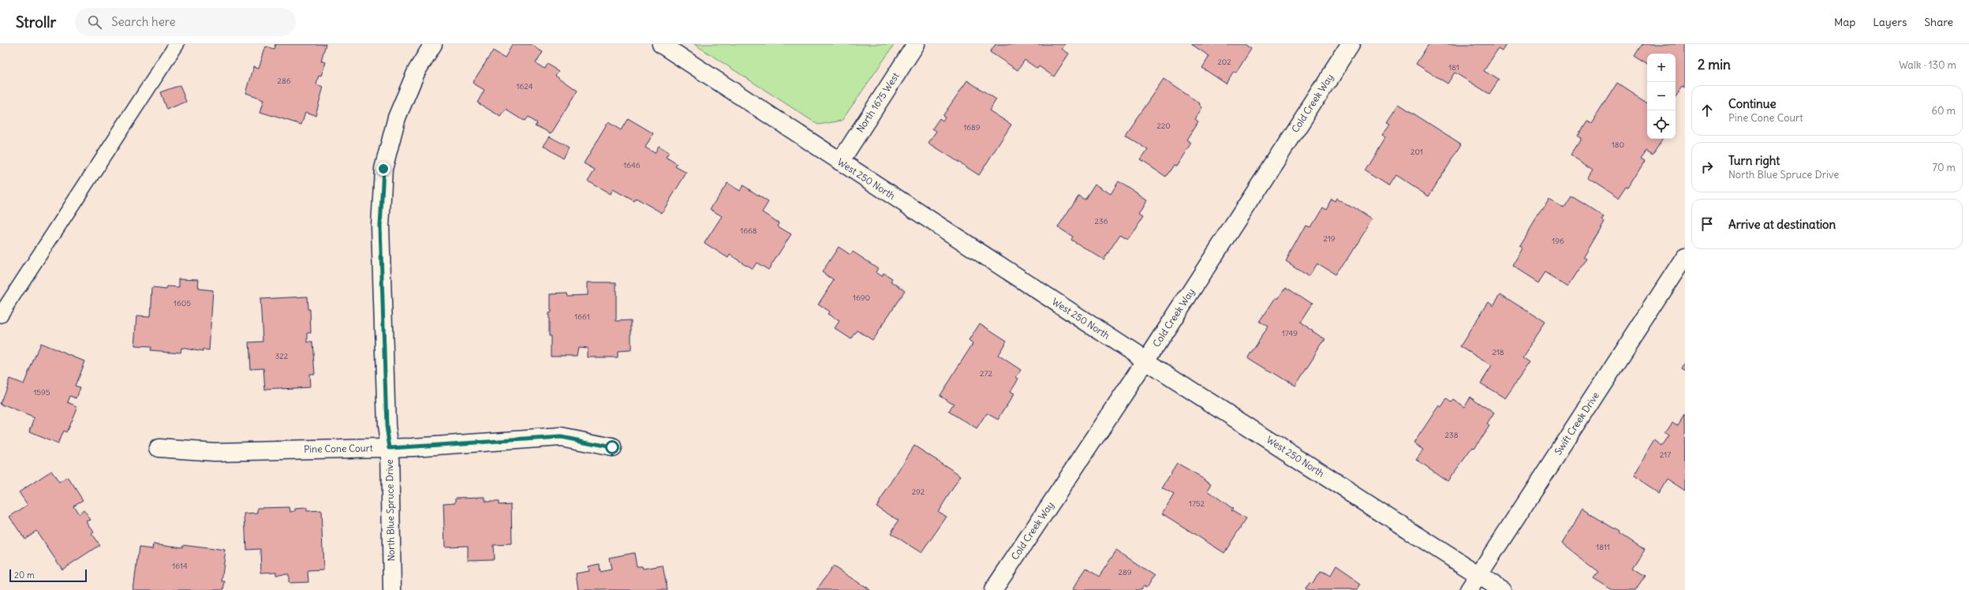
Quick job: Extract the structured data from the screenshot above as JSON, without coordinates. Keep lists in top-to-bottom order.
{
  "streets": {
    "street": [
      "North 1675 West",
      "Cold Creek Way",
      "West 250 North",
      "Swift Creek Drive",
      "Pine Cone Court",
      "North Blue Spruce Drive"
    ]
  },
  "crossings": [
    ["North 1675 West", "West 250 North"],
    ["Cold Creek Way", "West 250 North"],
    ["West 250 North", "Swift Creek Drive"],
    ["Pine Cone Court", "North Blue Spruce Drive"]
  ],
  "house_numbers": [
    "202",
    "181",
    "286",
    "1624",
    "220",
    "1689",
    "180",
    "201",
    "1646",
    "236",
    "1668",
    "219",
    "196",
    "1690",
    "1605",
    "1661",
    "1749",
    "218",
    "322",
    "272",
    "1595",
    "238",
    "217",
    "292",
    "1752",
    "1811",
    "1614",
    "289"
  ],
  "scale_bar": "20 m",
  "page": {
    "header": "Strollr",
    "search": "Search here",
    "nav": ["Map", "Layers", "Share"],
    "heading": ["2 min", "Walk · 130 m"],
    "map_buttons": ["+", "−"],
    "list": [
      ["Continue", "Pine Cone Court", "60 m"],
      ["Turn right", "North Blue Spruce Drive", "70 m"],
      "Arrive at destination"
    ],
    "scale": "20 m"
  }
}
